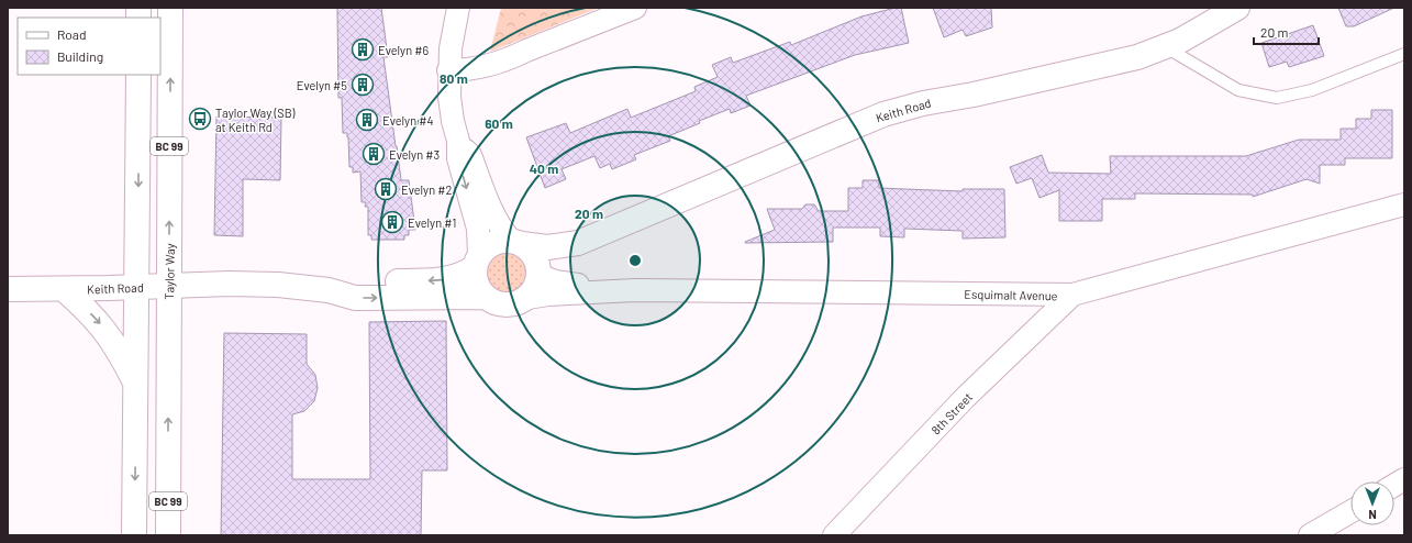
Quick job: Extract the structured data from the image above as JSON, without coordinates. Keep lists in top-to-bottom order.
{
  "streets": {
    "main road": ["Keith Road", "BC 99", "Taylor Way"],
    "street": ["Esquimalt Avenue", "8th Street"]
  },
  "crossings": [
    ["Keith Road", "BC 99"],
    ["Keith Road", "Taylor Way"],
    ["Keith Road", "Esquimalt Avenue"],
    ["Esquimalt Avenue", "8th Street"]
  ],
  "places": {
    "building": [
      "Evelyn #6",
      "Evelyn #5",
      "Evelyn #4",
      "Evelyn #3",
      "Evelyn #2",
      "Evelyn #1"
    ],
    "bus stop": ["Taylor Way (SB) at Keith Rd"]
  },
  "legend": ["Road", "Building"],
  "scale_bar": "20 m",
  "north": "bottom",
  "rings": [
    "80 m",
    "60 m",
    "40 m",
    "20 m"
  ]
}
